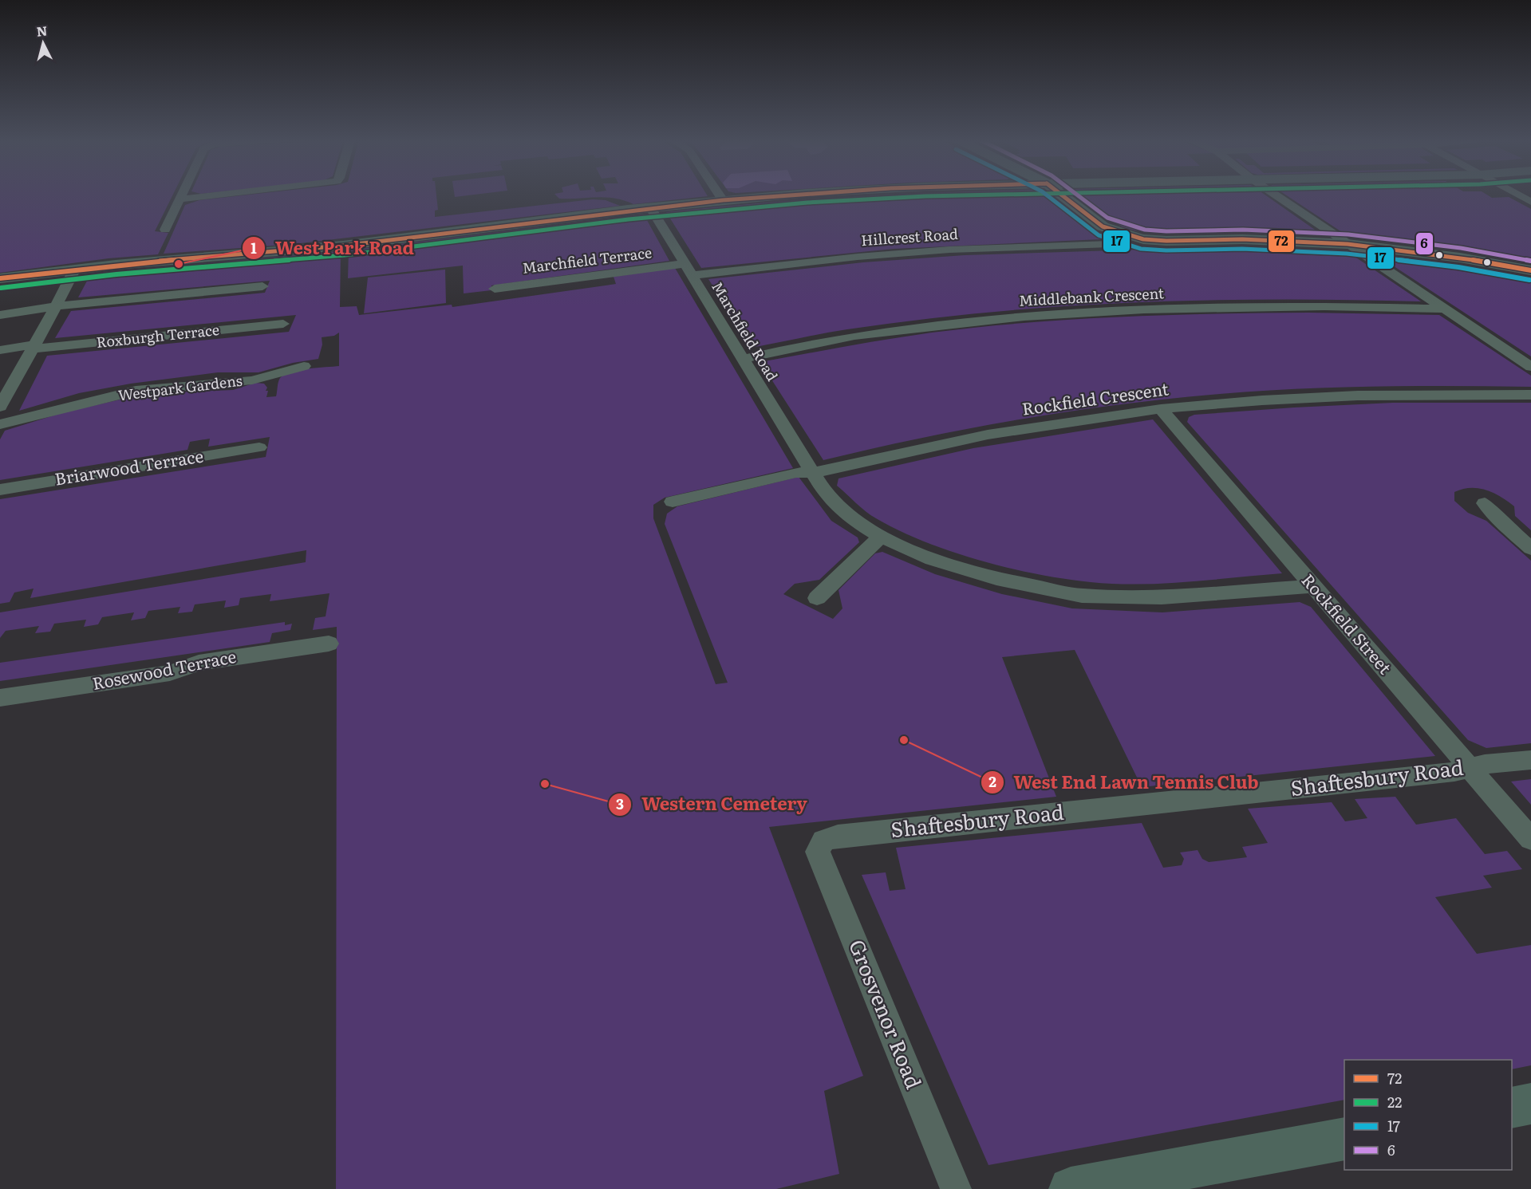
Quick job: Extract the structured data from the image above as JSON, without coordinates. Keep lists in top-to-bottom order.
{
  "streets": {
    "street": [
      "Hillcrest Road",
      "Marchfield Terrace",
      "Middlebank Crescent",
      "Marchfield Road",
      "Roxburgh Terrace",
      "Westpark Gardens",
      "Rockfield Crescent",
      "Briarwood Terrace",
      "Rockfield Street",
      "Rosewood Terrace",
      "Shaftesbury Road",
      "Grosvenor Road"
    ]
  },
  "crossings": [
    ["Hillcrest Road", "Marchfield Road"],
    ["Marchfield Terrace", "Marchfield Road"],
    ["Middlebank Crescent", "Marchfield Road"],
    ["Marchfield Road", "Rockfield Crescent"],
    ["Marchfield Road", "Rockfield Street"],
    ["Rockfield Crescent", "Rockfield Street"],
    ["Rockfield Street", "Shaftesbury Road"],
    ["Shaftesbury Road", "Grosvenor Road"]
  ],
  "places": ["West Park Road", "West End Lawn Tennis Club", "Western Cemetery"],
  "lines": [
    "transit line 72",
    "transit line 22",
    "transit line 17",
    "transit line 6"
  ],
  "legend": [
    "72",
    "22",
    "17",
    "6"
  ],
  "north": "top"
}
